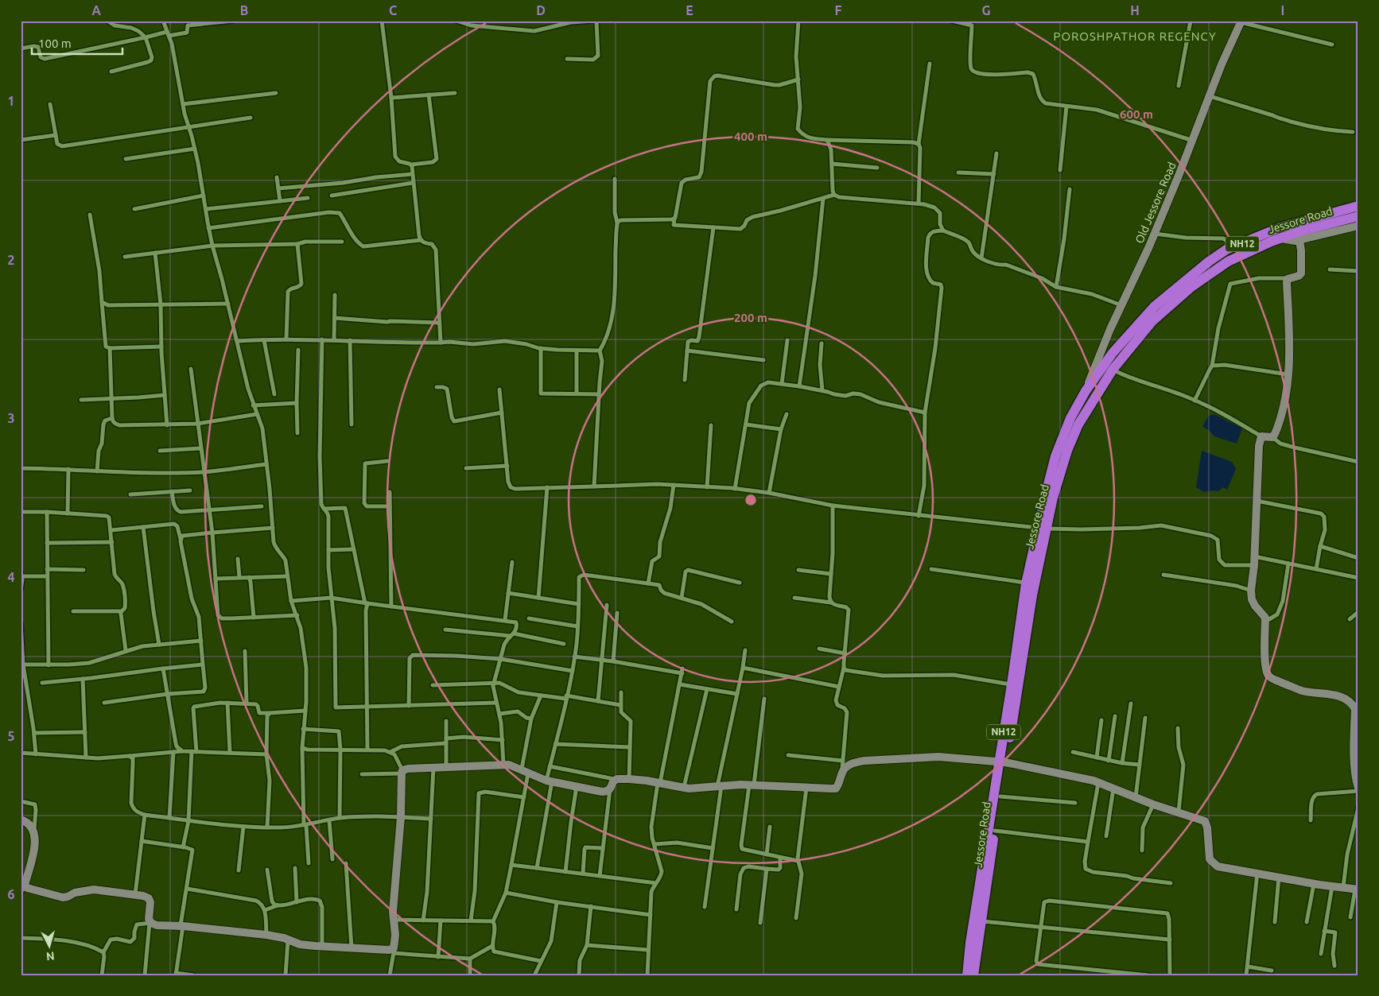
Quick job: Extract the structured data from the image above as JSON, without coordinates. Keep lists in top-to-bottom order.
{
  "streets": {
    "highway": ["Jessore Road", "NH12"],
    "street": ["Old Jessore Road"]
  },
  "crossings": [
    ["Old Jessore Road", "NH12"],
    ["Jessore Road", "NH12"]
  ],
  "districts": ["POROSHPATHOR REGENCY"],
  "scale_bar": "100 m",
  "north": "bottom",
  "grid": {
    "columns": [
      "A",
      "B",
      "C",
      "D",
      "E",
      "F",
      "G",
      "H",
      "I"
    ],
    "rows": [
      "1",
      "2",
      "3",
      "4",
      "5",
      "6"
    ]
  },
  "rings": ["600 m", "400 m", "200 m"]
}
